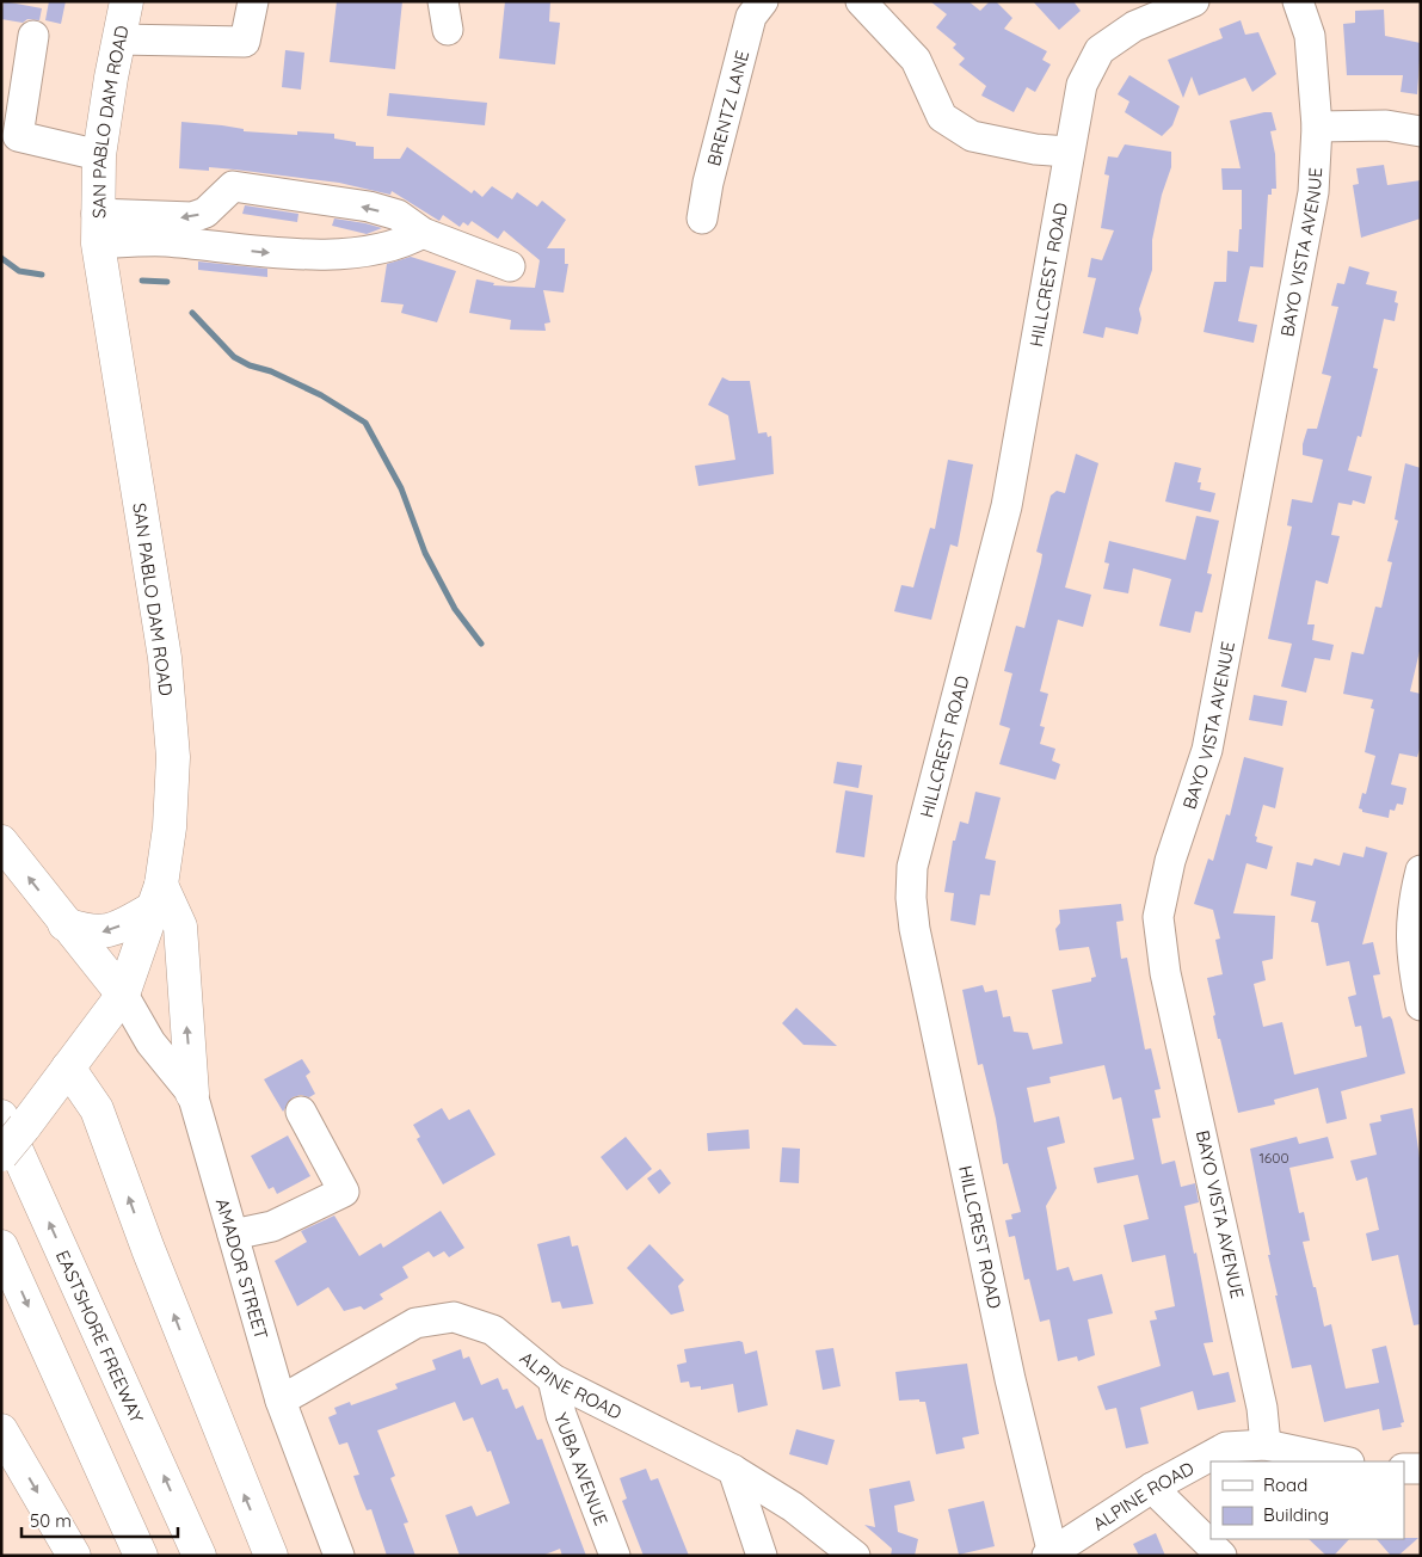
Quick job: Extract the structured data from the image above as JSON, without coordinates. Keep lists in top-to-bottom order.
{
  "streets": {
    "main road": ["SAN PABLO DAM ROAD", "EASTSHORE FREEWAY"],
    "street": [
      "BRENTZ LANE",
      "BAYO VISTA AVENUE",
      "HILLCREST ROAD",
      "AMADOR STREET",
      "ALPINE ROAD",
      "YUBA AVENUE"
    ]
  },
  "crossings": [
    ["SAN PABLO DAM ROAD", "AMADOR STREET"],
    ["SAN PABLO DAM ROAD", "EASTSHORE FREEWAY"],
    ["BAYO VISTA AVENUE", "ALPINE ROAD"],
    ["HILLCREST ROAD", "ALPINE ROAD"],
    ["AMADOR STREET", "ALPINE ROAD"],
    ["ALPINE ROAD", "YUBA AVENUE"]
  ],
  "house_numbers": ["1600"],
  "legend": ["Road", "Building"],
  "scale_bar": "50 m"
}
